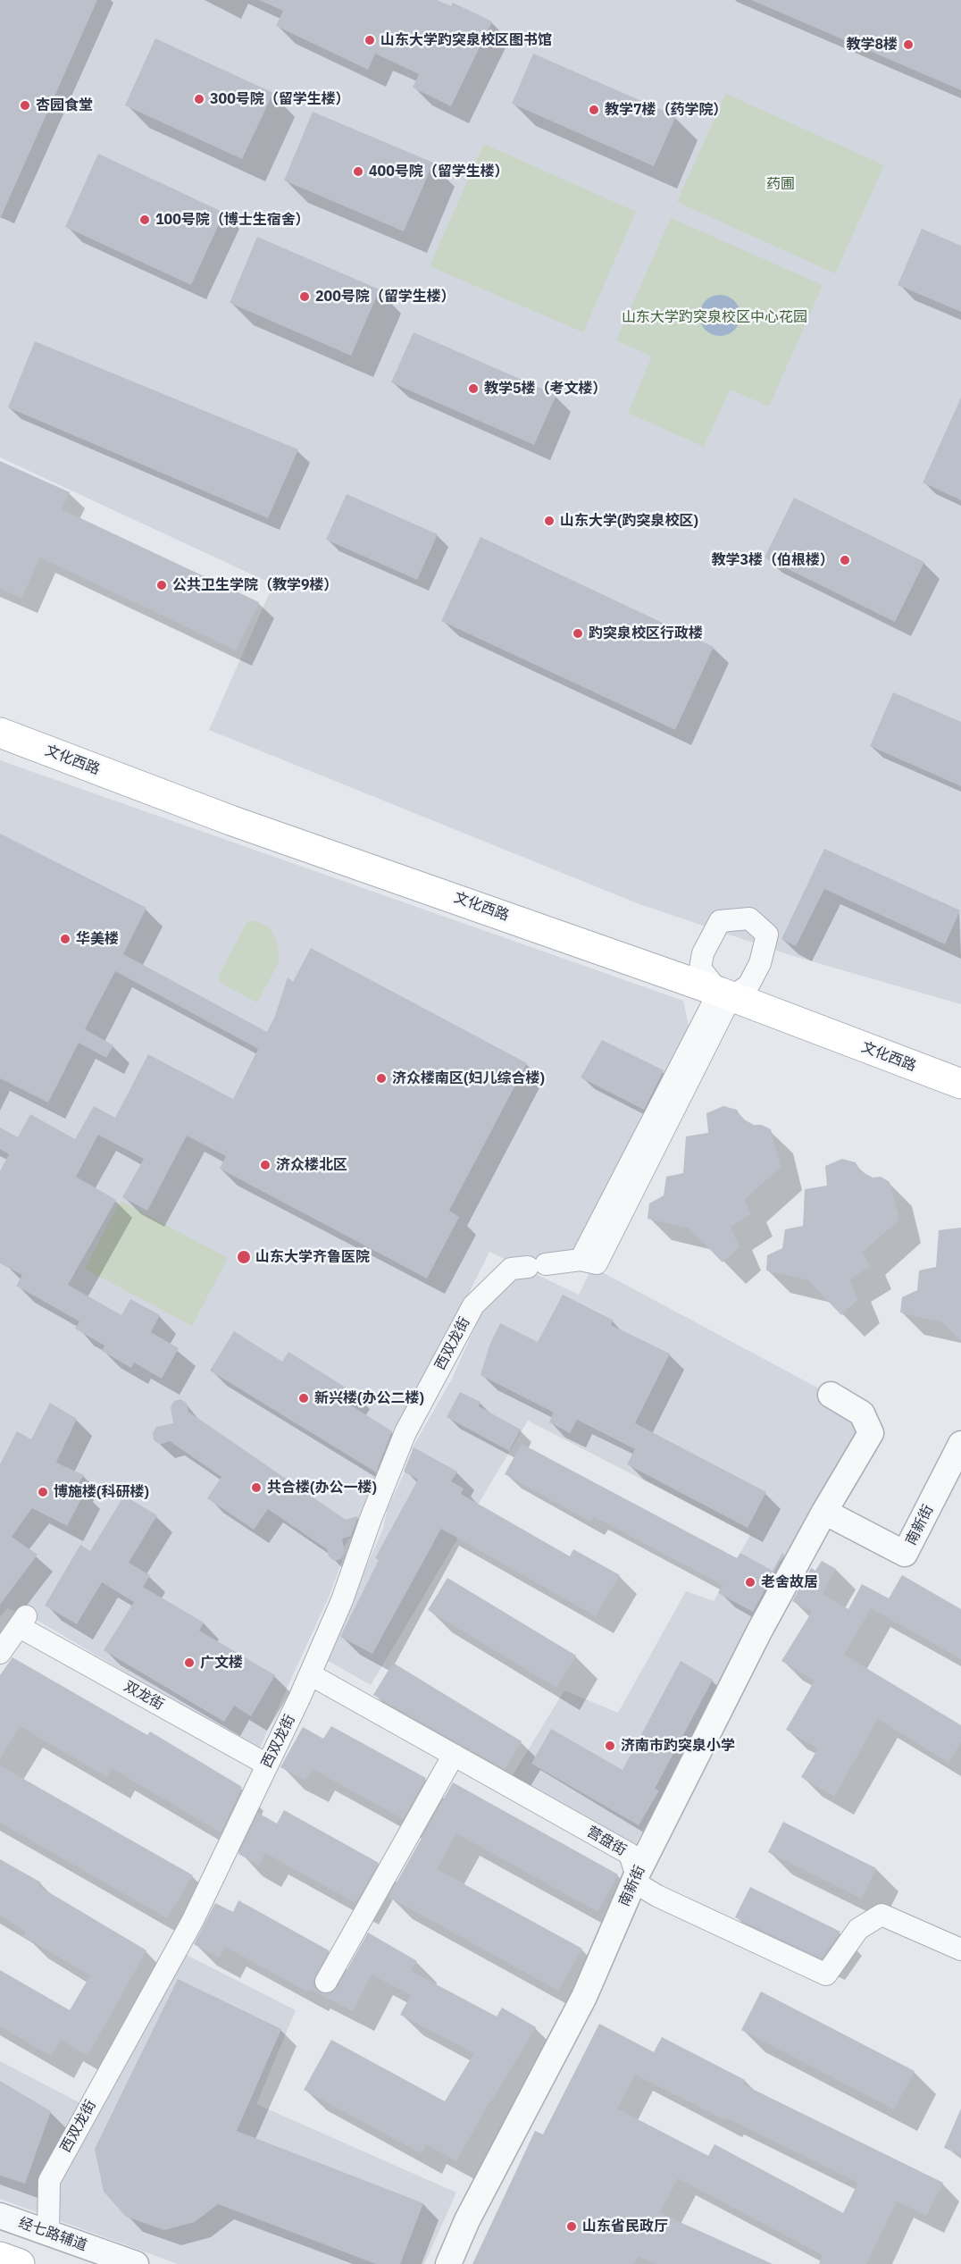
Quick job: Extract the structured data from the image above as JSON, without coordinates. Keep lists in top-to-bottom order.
{
  "streets": {
    "main road": ["文化西路"],
    "street": [
      "西双龙街",
      "南新街",
      "双龙街",
      "营盘街",
      "经七路辅道"
    ]
  },
  "crossings": [
    ["文化西路", "西双龙街"],
    ["西双龙街", "双龙街"],
    ["西双龙街", "营盘街"],
    ["西双龙街", "经七路辅道"],
    ["南新街", "营盘街"]
  ],
  "parks": ["药圃", "山东大学趵突泉校区中心花园"],
  "places": [
    "山东大学趵突泉校区图书馆",
    "教学8楼",
    "300号院（留学生楼）",
    "杏园食堂",
    "教学7楼（药学院）",
    "400号院（留学生楼）",
    "100号院（博士生宿舍）",
    "200号院（留学生楼）",
    "教学5楼（考文楼）",
    "山东大学(趵突泉校区)",
    "教学3楼（伯根楼）",
    "公共卫生学院（教学9楼）",
    "趵突泉校区行政楼",
    "华美楼",
    "济众楼南区(妇儿综合楼)",
    "济众楼北区",
    "山东大学齐鲁医院",
    "新兴楼(办公二楼)",
    "共合楼(办公一楼)",
    "博施楼(科研楼)",
    "老舍故居",
    "广文楼",
    "济南市趵突泉小学",
    "山东省民政厅"
  ]
}
